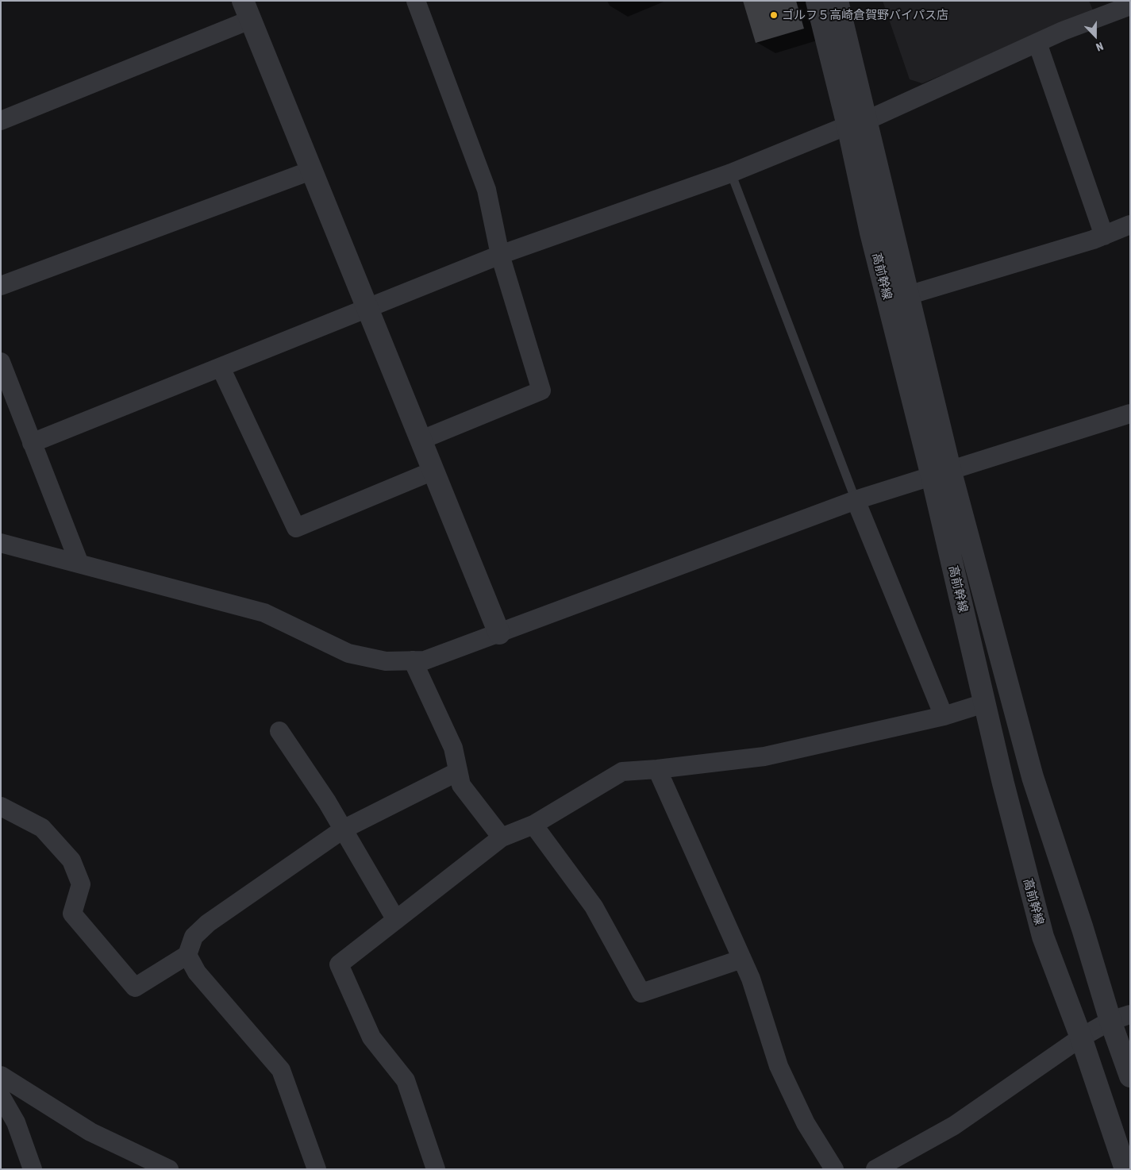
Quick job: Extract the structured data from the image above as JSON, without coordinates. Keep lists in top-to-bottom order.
{
  "streets": {
    "street": ["高前幹線"]
  },
  "places": ["ゴルフ５高崎倉賀野バイパス店"],
  "north": "bottom"
}
